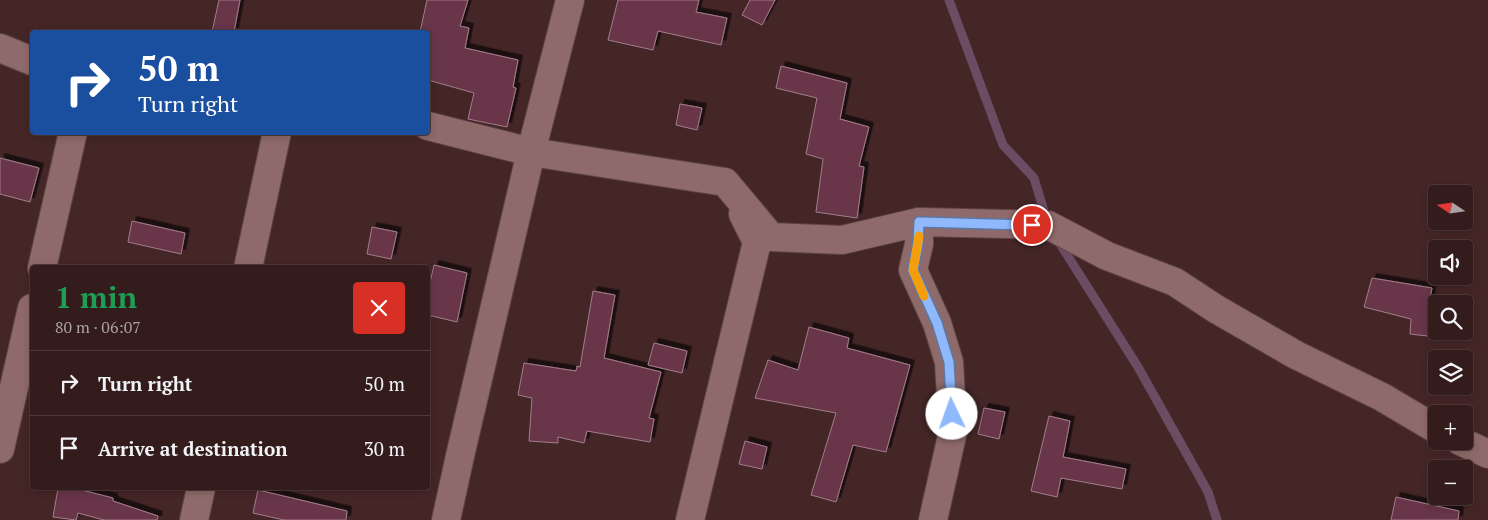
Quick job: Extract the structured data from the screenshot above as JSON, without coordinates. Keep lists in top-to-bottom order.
{
  "north": "left",
  "page": {
    "turn": ["50 m", "Turn right"],
    "map_buttons": ["+", "−"],
    "heading": ["1 min", "80 m · 06:07"],
    "list": [
      {
        "name": "Turn right",
        "value": "50 m"
      },
      {
        "name": "Arrive at destination",
        "value": "30 m"
      }
    ]
  }
}
